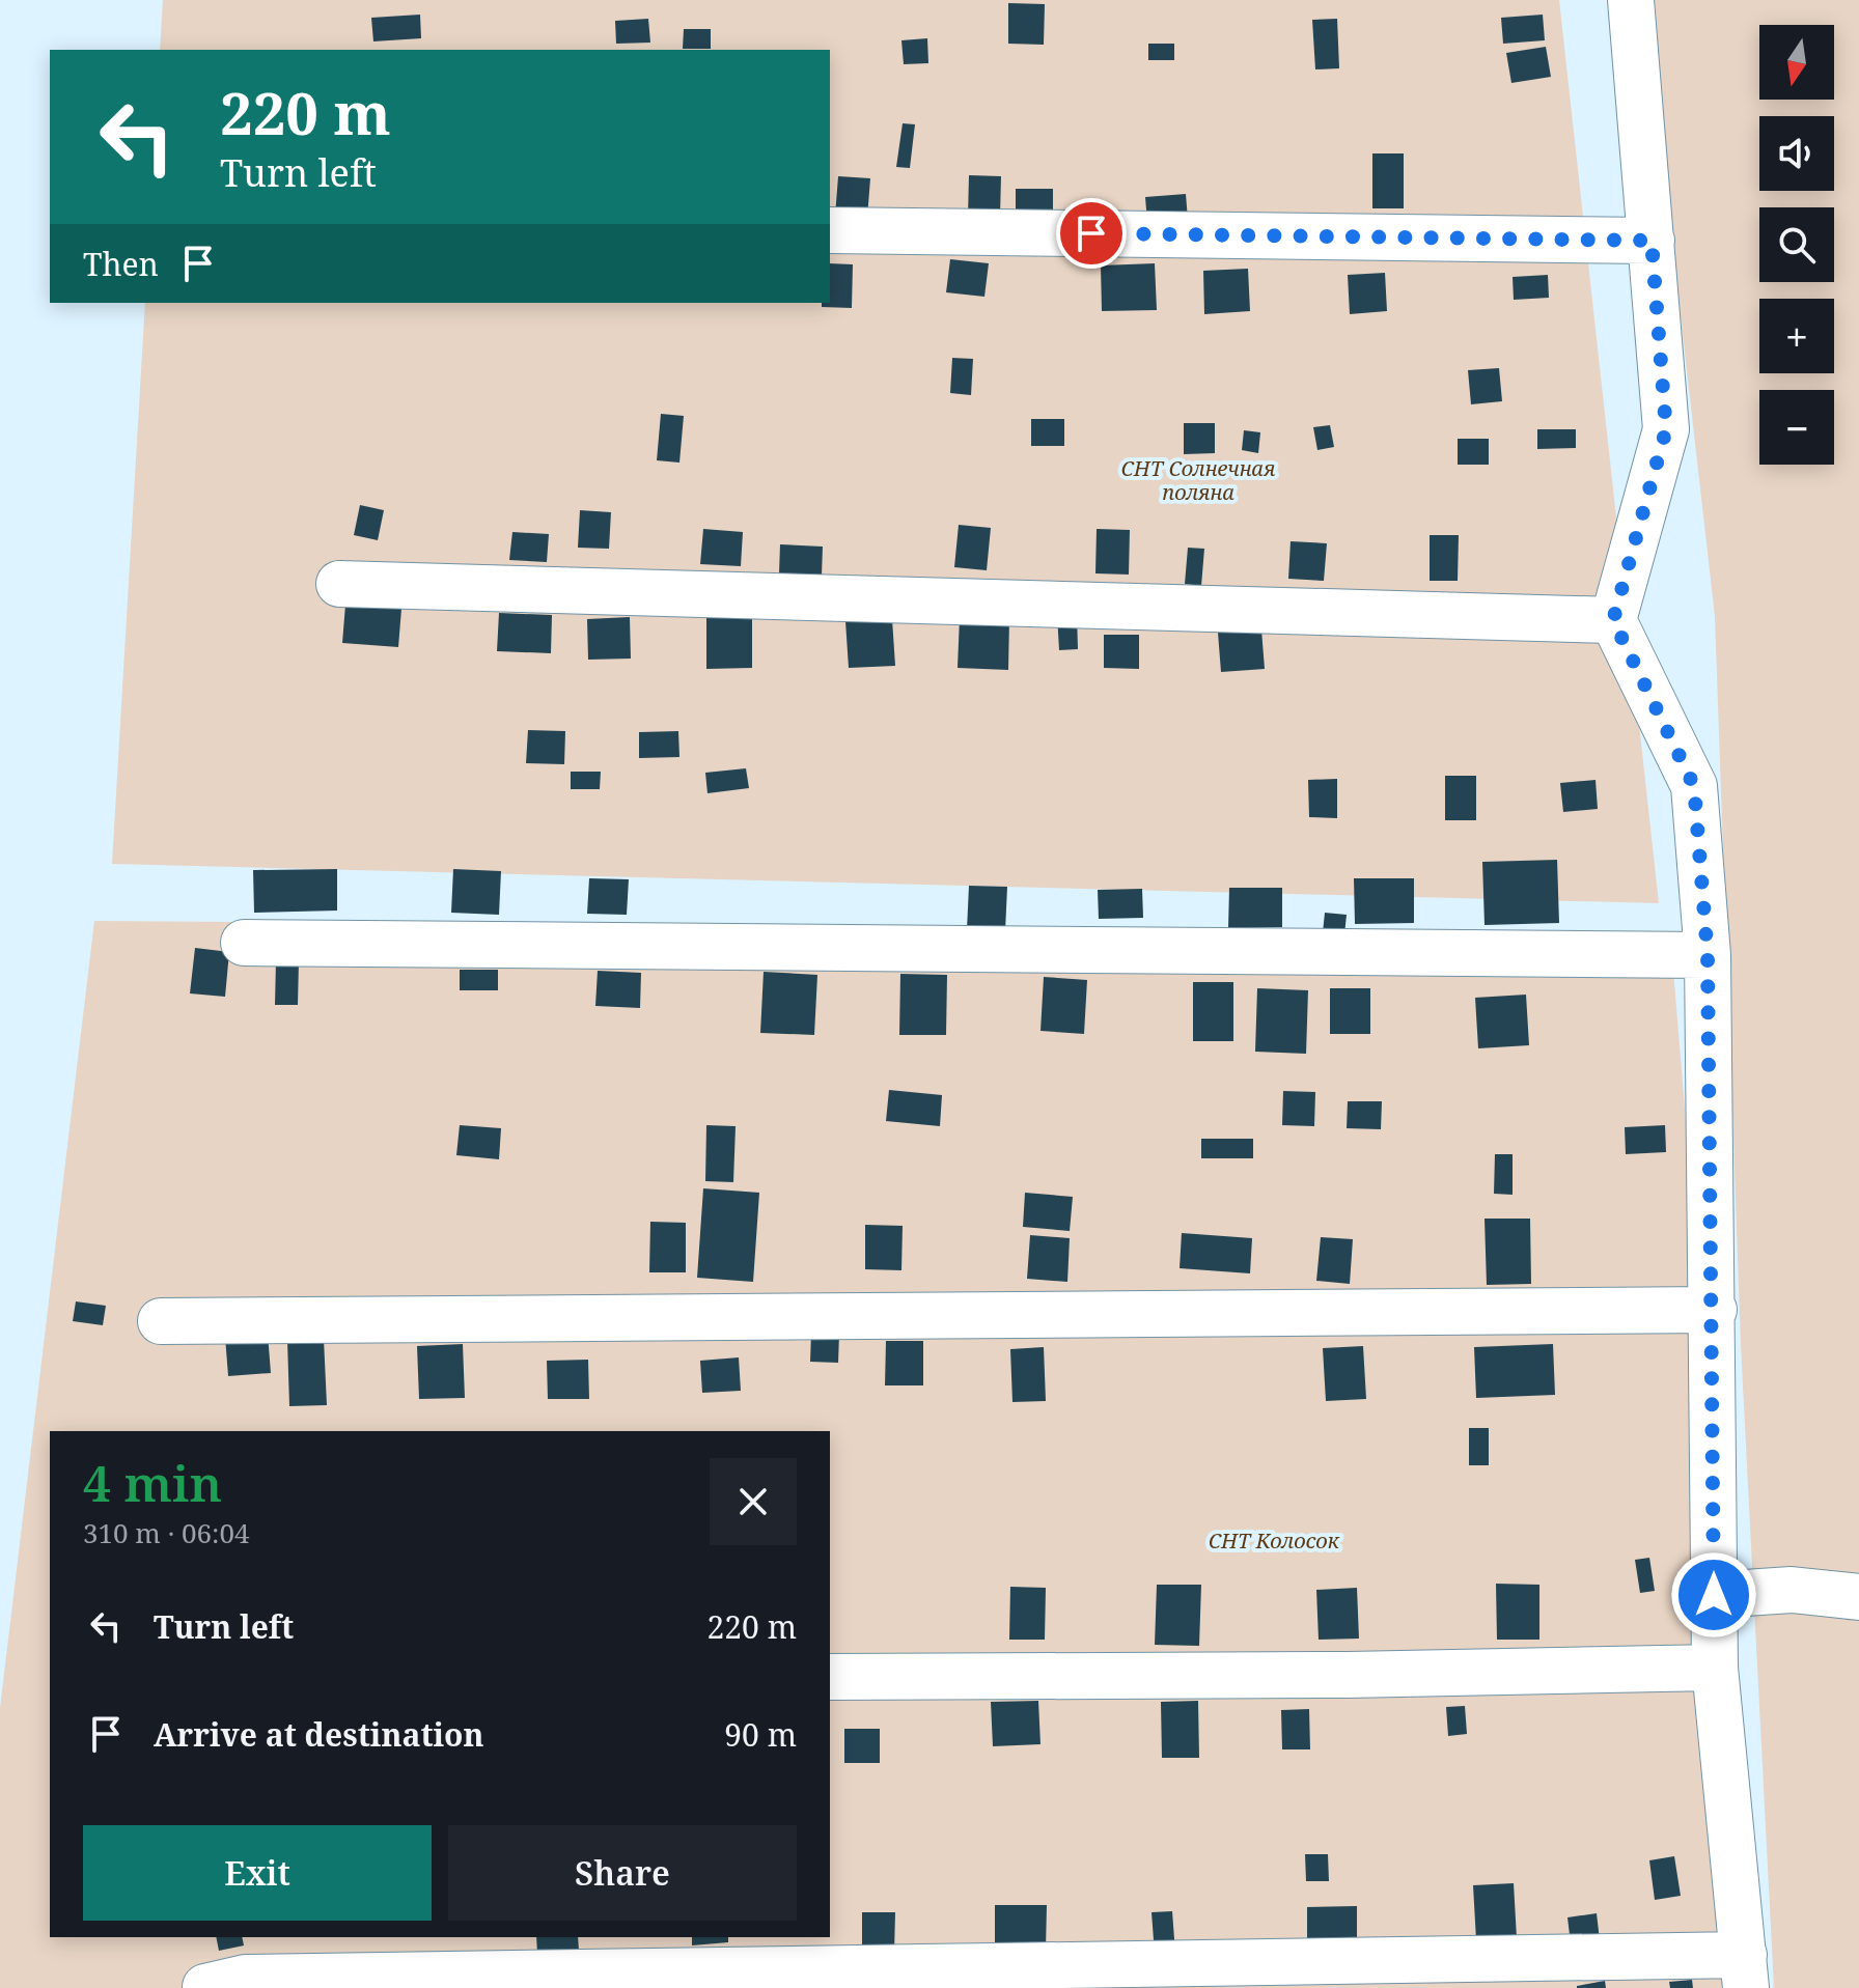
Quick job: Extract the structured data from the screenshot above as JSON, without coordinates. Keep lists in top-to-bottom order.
{
  "parks": ["СНТ Солнечная поляна", "СНТ Колосок"],
  "north": "bottom",
  "page": {
    "map_buttons": ["+", "−"],
    "turn": ["220 m", "Turn left"],
    "then": "Then",
    "heading": ["4 min", "310 m · 06:04"],
    "list": [
      {
        "name": "Turn left",
        "value": "220 m"
      },
      {
        "name": "Arrive at destination",
        "value": "90 m"
      }
    ],
    "buttons": ["Exit", "Share"]
  }
}
